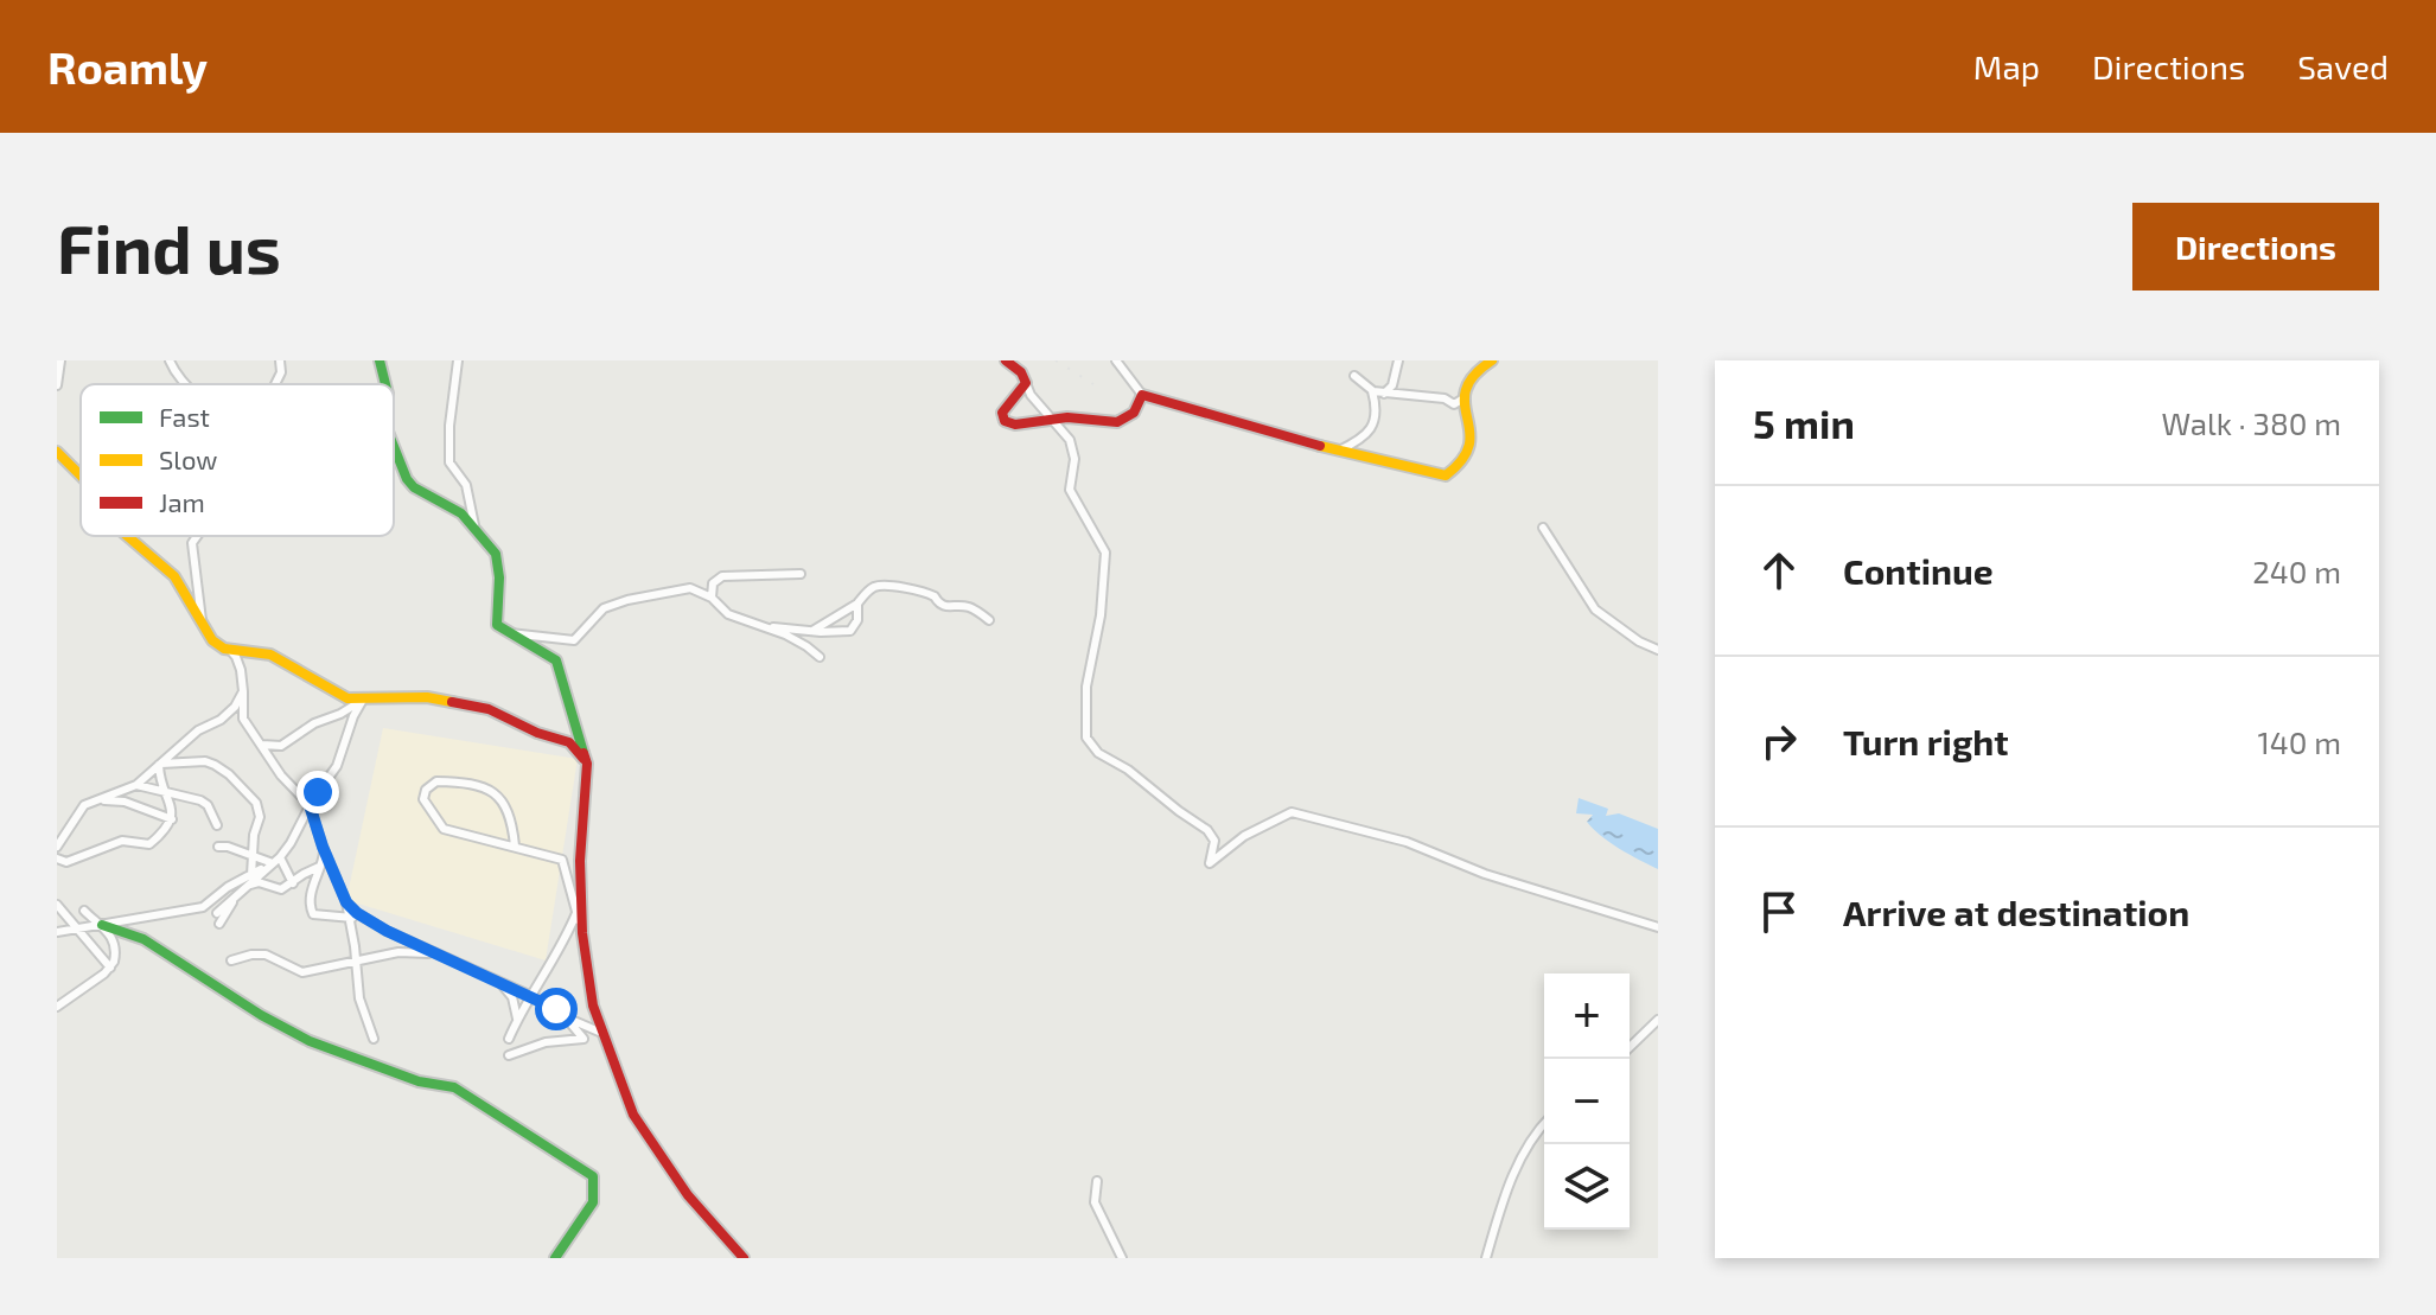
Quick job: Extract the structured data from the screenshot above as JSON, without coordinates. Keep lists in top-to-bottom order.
{
  "legend": ["Fast", "Slow", "Jam"],
  "page": {
    "header": "Roamly",
    "nav": ["Map", "Directions", "Saved"],
    "buttons": "Directions",
    "title": "Find us",
    "heading": ["5 min", "Walk · 380 m"],
    "list": [
      ["Continue", "240 m"],
      ["Turn right", "140 m"],
      "Arrive at destination"
    ],
    "map_buttons": ["+", "−"]
  }
}
